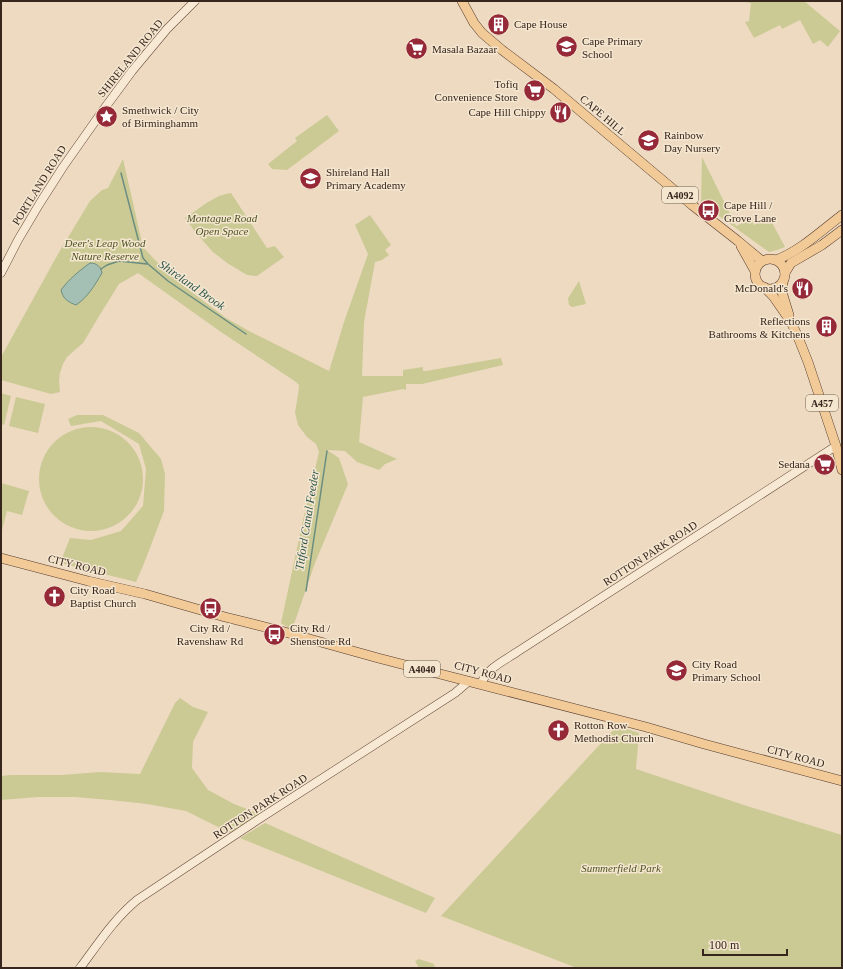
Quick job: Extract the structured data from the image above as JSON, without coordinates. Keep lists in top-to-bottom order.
{
  "streets": {
    "main road": [
      "SHIRELAND ROAD",
      "CAPE HILL",
      "PORTLAND ROAD",
      "A4092",
      "A457",
      "ROTTON PARK ROAD",
      "CITY ROAD",
      "A4040"
    ]
  },
  "crossings": [
    ["SHIRELAND ROAD", "PORTLAND ROAD"],
    ["CAPE HILL", "A457"],
    ["A457", "ROTTON PARK ROAD"],
    ["ROTTON PARK ROAD", "CITY ROAD"]
  ],
  "water": ["Shireland Brook", "Titford Canal Feeder"],
  "parks": ["Montague Road Open Space", "Deer's Leap Wood Nature Reserve", "Summerfield Park"],
  "places": {
    "building": ["Cape House", "Reflections Bathrooms & Kitchens"],
    "school or university": [
      "Cape Primary School",
      "Rainbow Day Nursery",
      "Shireland Hall Primary Academy",
      "City Road Primary School"
    ],
    "supermarket": ["Masala Bazaar", "Tofiq Convenience Store", "Sedana"],
    "restaurant": ["Cape Hill Chippy", "McDonald's"],
    "place": ["Smethwick / City of Birminghamm"],
    "bus stop": ["Cape Hill / Grove Lane", "City Rd / Ravenshaw Rd", "City Rd / Shenstone Rd"],
    "church": ["City Road Baptist Church", "Rotton Row Methodist Church"]
  },
  "scale_bar": "100 m"
}
